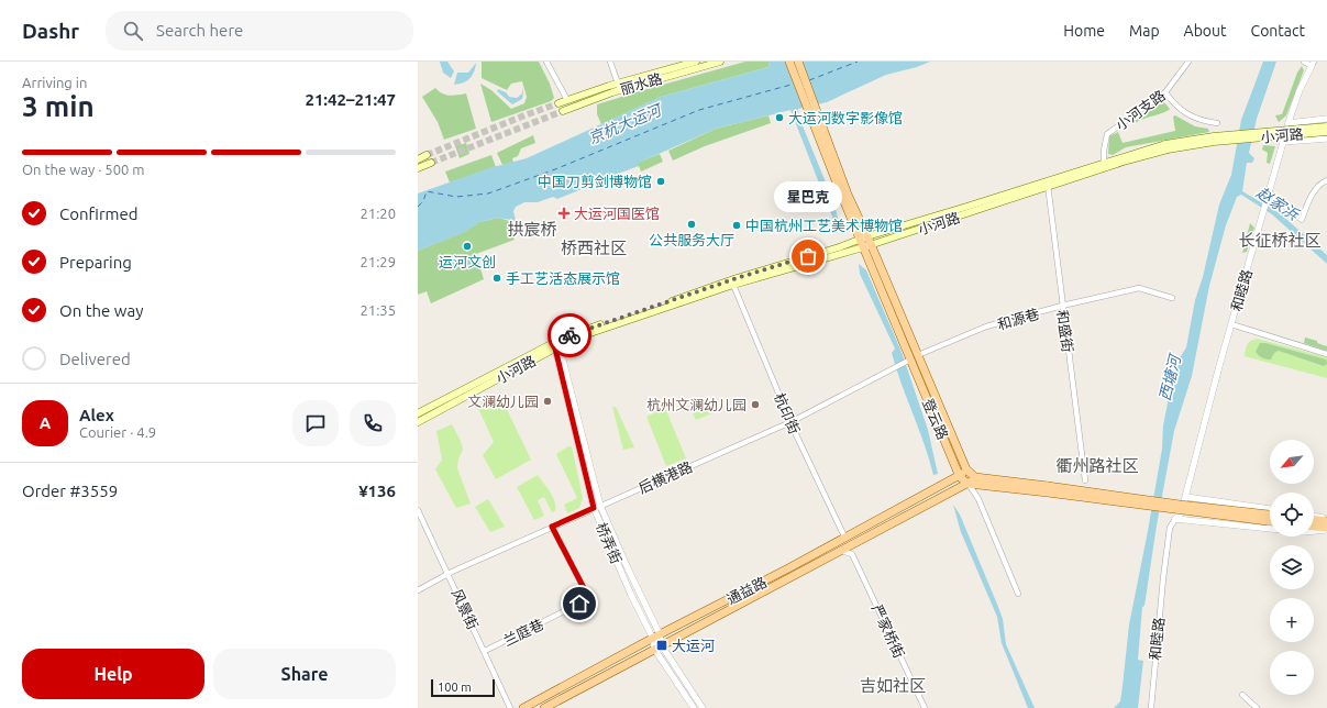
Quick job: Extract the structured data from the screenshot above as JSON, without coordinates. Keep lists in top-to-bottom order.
{
  "streets": {
    "main road": [
      "丽水路",
      "小河路",
      "登云路",
      "通益路"
    ],
    "street": [
      "小河支路",
      "和睦路",
      "和源巷",
      "和盛街",
      "杭印街",
      "后横港路",
      "桥弄街",
      "风景街",
      "严家桥街",
      "兰庭巷"
    ]
  },
  "crossings": [
    ["小河支路", "小河路"],
    ["小河路", "和盛街"],
    ["小河路", "杭印街"],
    ["小河路", "登云路"],
    ["小河路", "桥弄街"],
    ["和源巷", "和盛街"],
    ["和源巷", "登云路"],
    ["杭印街", "后横港路"],
    ["杭印街", "通益路"],
    ["登云路", "后横港路"],
    ["登云路", "通益路"],
    ["后横港路", "桥弄街"],
    ["后横港路", "风景街"],
    ["后横港路", "兰庭巷"],
    ["桥弄街", "通益路"],
    ["风景街", "兰庭巷"]
  ],
  "districts": [
    "拱宸桥",
    "长征桥社区",
    "桥西社区",
    "衢州路社区",
    "吉如社区"
  ],
  "water": ["京杭大运河", "赵家浜", "西塘河"],
  "places": {
    "other": [
      "大运河数字影像馆",
      "中国刀剪剑博物馆",
      "公共服务大厅",
      "中国杭州工艺美术博物馆",
      "运河文创",
      "星巴克",
      "手工艺活态展示馆",
      "文澜幼儿园",
      "杭州文澜幼儿园"
    ],
    "health": ["大运河国医馆"],
    "transit": ["大运河"]
  },
  "scale_bar": "100 m",
  "north": "bottom left",
  "page": {
    "header": "Dashr",
    "search": "Search here",
    "nav": [
      "Home",
      "Map",
      "About",
      "Contact"
    ],
    "heading": ["3 min", "Arriving in", "21:42–21:47"],
    "panel": [
      "Alex",
      "Courier · 4.9",
      "Order #3559",
      "¥136"
    ],
    "bar": "On the way · 500 m",
    "bubble": "星巴克",
    "list": [
      ["Confirmed", "21:20"],
      ["Preparing", "21:29"],
      ["On the way", "21:35"],
      "Delivered"
    ],
    "round": "A",
    "map_buttons": ["+", "−"],
    "buttons": ["Help", "Share"],
    "scale": "100 m"
  }
}
